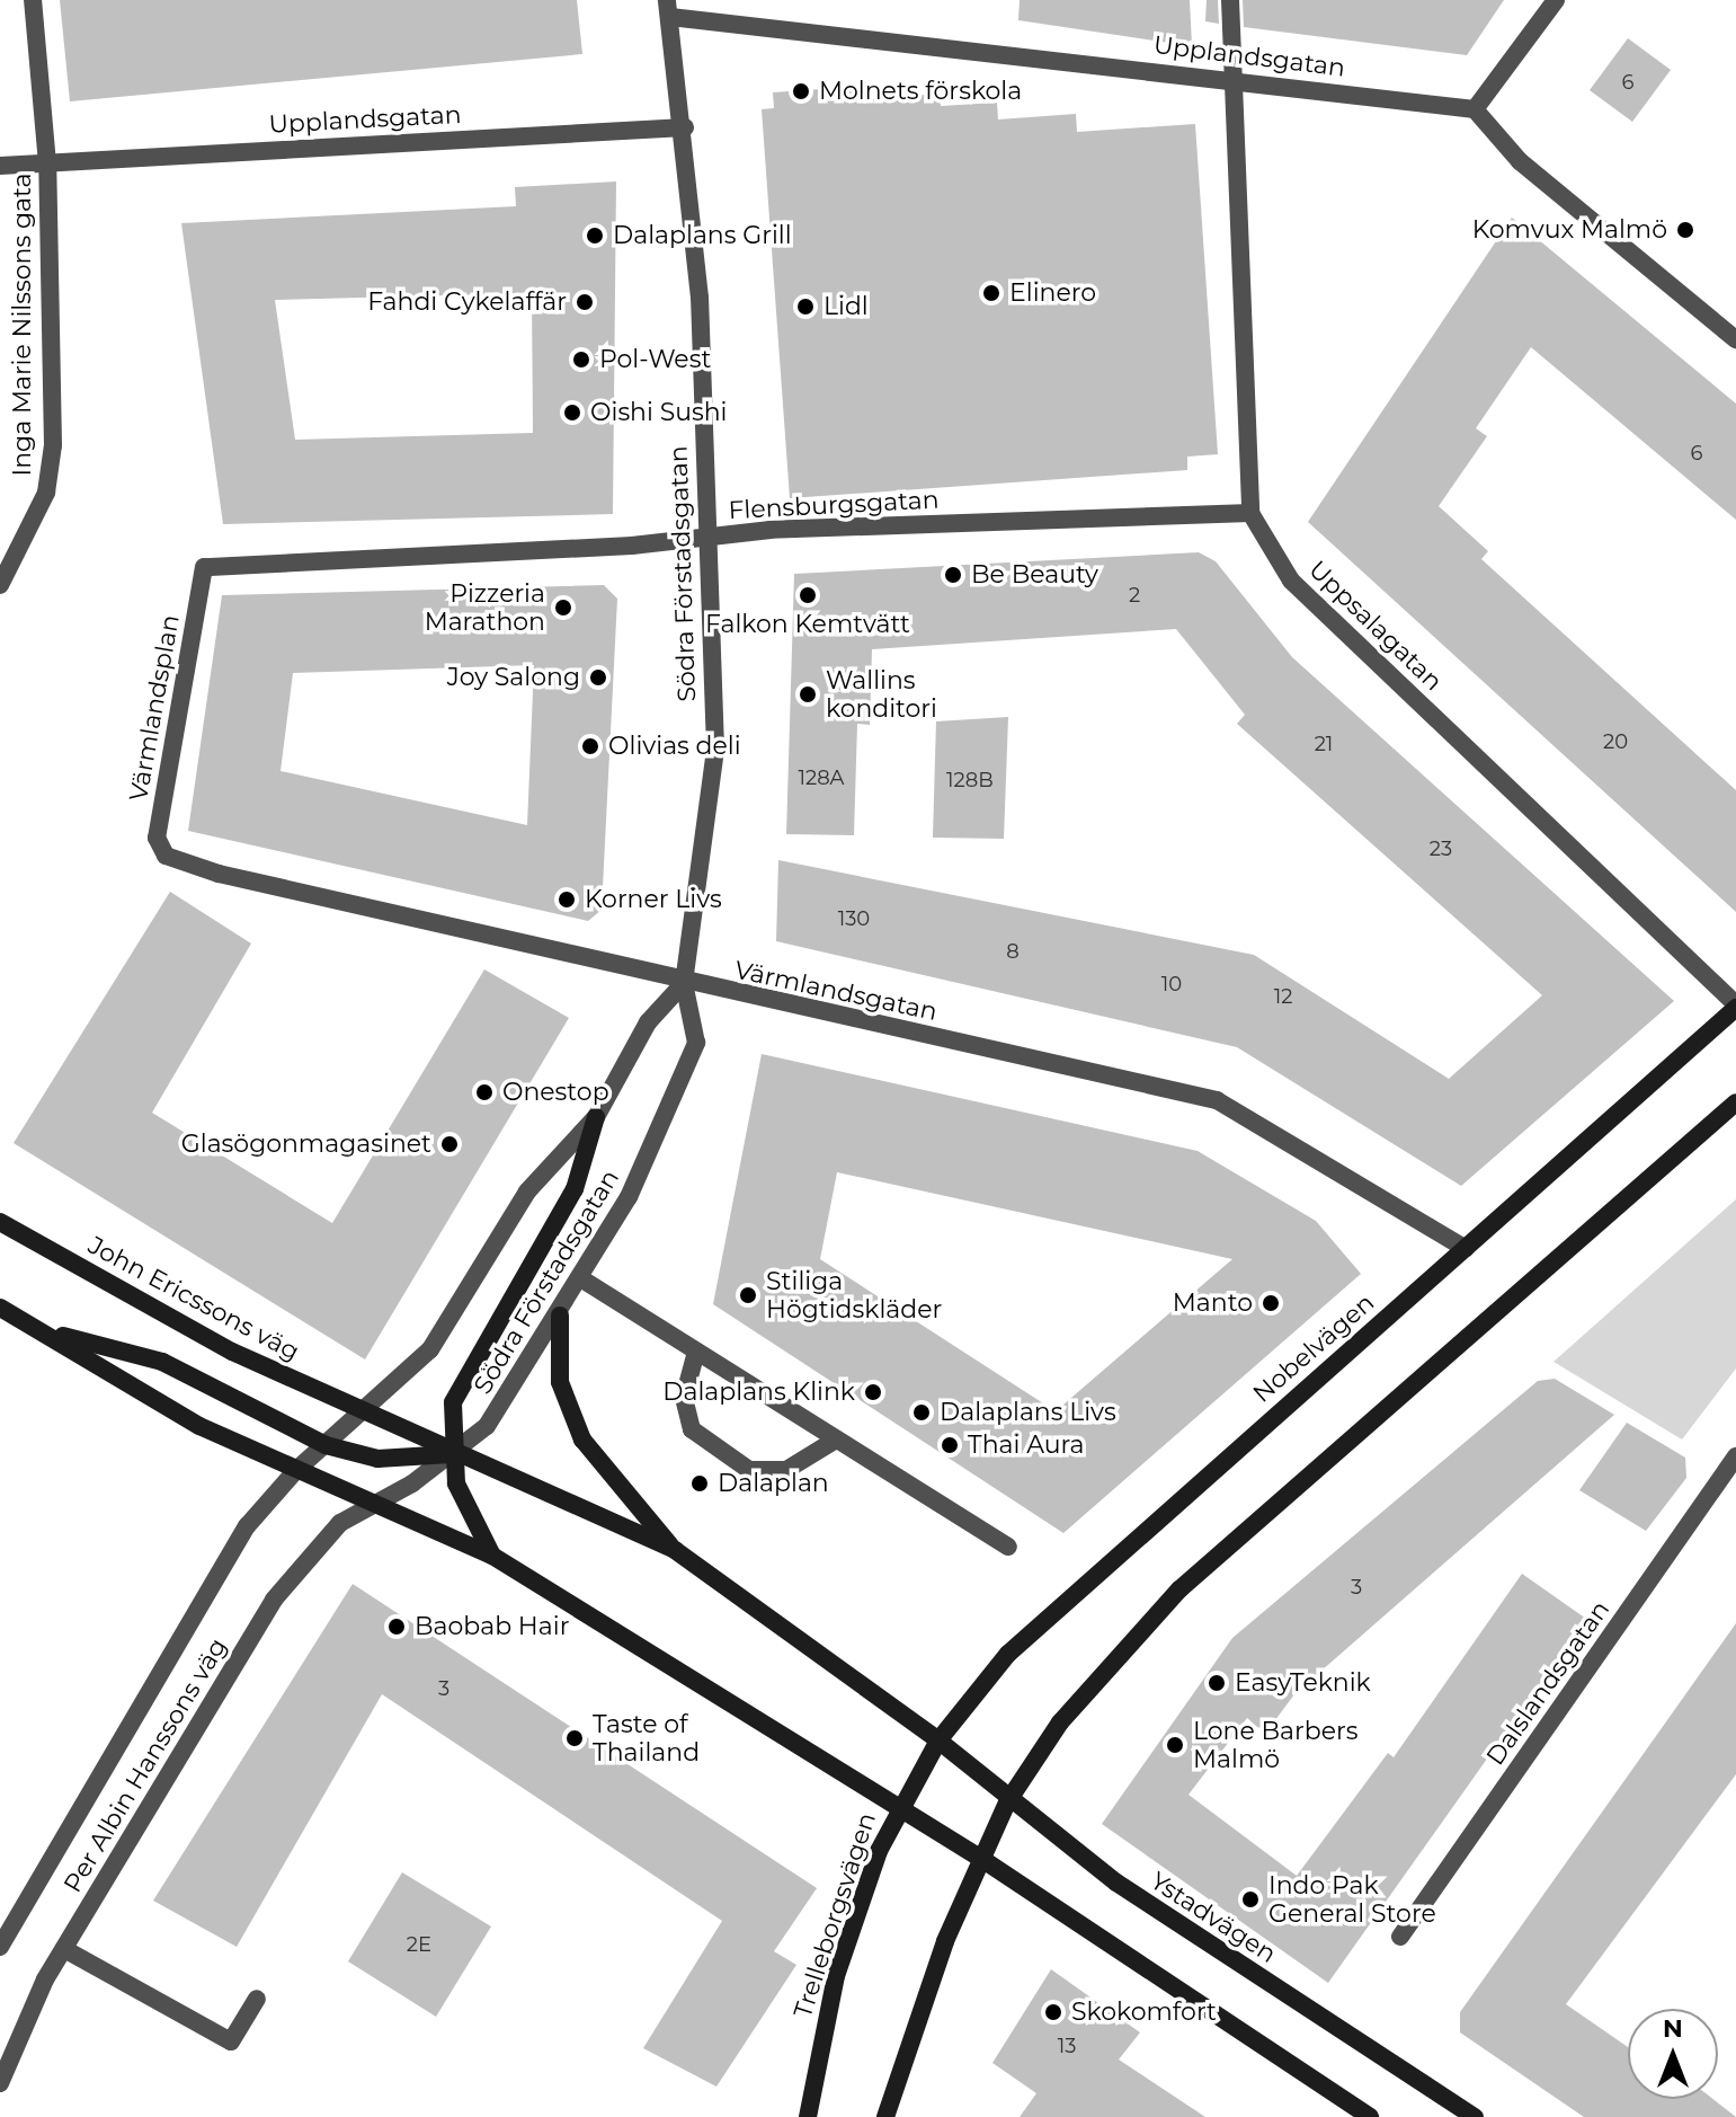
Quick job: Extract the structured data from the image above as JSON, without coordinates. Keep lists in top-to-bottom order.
{
  "streets": {
    "main road": [
      "John Ericssons väg",
      "Nobelvägen",
      "Trelleborgsvägen",
      "Ystadvägen"
    ],
    "street": [
      "Upplandsgatan",
      "Inga Marie Nilssons gata",
      "Flensburgsgatan",
      "Södra Förstadsgatan",
      "Uppsalagatan",
      "Värmlandsplan",
      "Värmlandsgatan",
      "Dalslandsgatan",
      "Per Albin Hanssons väg"
    ]
  },
  "crossings": [
    ["Upplandsgatan", "Inga Marie Nilssons gata"],
    ["Upplandsgatan", "Södra Förstadsgatan"],
    ["Upplandsgatan", "Uppsalagatan"],
    ["Flensburgsgatan", "Södra Förstadsgatan"],
    ["Flensburgsgatan", "Uppsalagatan"],
    ["Flensburgsgatan", "Värmlandsplan"],
    ["Södra Förstadsgatan", "Värmlandsgatan"],
    ["Södra Förstadsgatan", "John Ericssons väg"],
    ["Södra Förstadsgatan", "Per Albin Hanssons väg"],
    ["Uppsalagatan", "Nobelvägen"],
    ["Värmlandsplan", "Värmlandsgatan"],
    ["Värmlandsgatan", "Nobelvägen"],
    ["Nobelvägen", "Trelleborgsvägen"],
    ["Nobelvägen", "Ystadvägen"],
    ["Trelleborgsvägen", "Ystadvägen"]
  ],
  "places": [
    "Molnets förskola",
    "Komvux Malmö",
    "Dalaplans Grill",
    "Elinero",
    "Fahdi Cykelaffär",
    "Lidl",
    "Pol-West",
    "Oishi Sushi",
    "Be Beauty",
    "Falkon Kemtvätt",
    "Pizzeria Marathon",
    "Joy Salong",
    "Wallins konditori",
    "Olivias deli",
    "Korner Livs",
    "Onestop",
    "Glasögonmagasinet",
    "Stiliga Högtidskläder",
    "Manto",
    "Dalaplans Klink",
    "Dalaplans Livs",
    "Thai Aura",
    "Dalaplan",
    "Baobab Hair",
    "EasyTeknik",
    "Taste of Thailand",
    "Lone Barbers Malmö",
    "Indo Pak General Store",
    "Skokomfort"
  ],
  "house_numbers": [
    "6",
    "6",
    "2",
    "20",
    "21",
    "128A",
    "128B",
    "23",
    "130",
    "8",
    "10",
    "12",
    "3",
    "3",
    "2E",
    "13"
  ],
  "north": "top"
}
